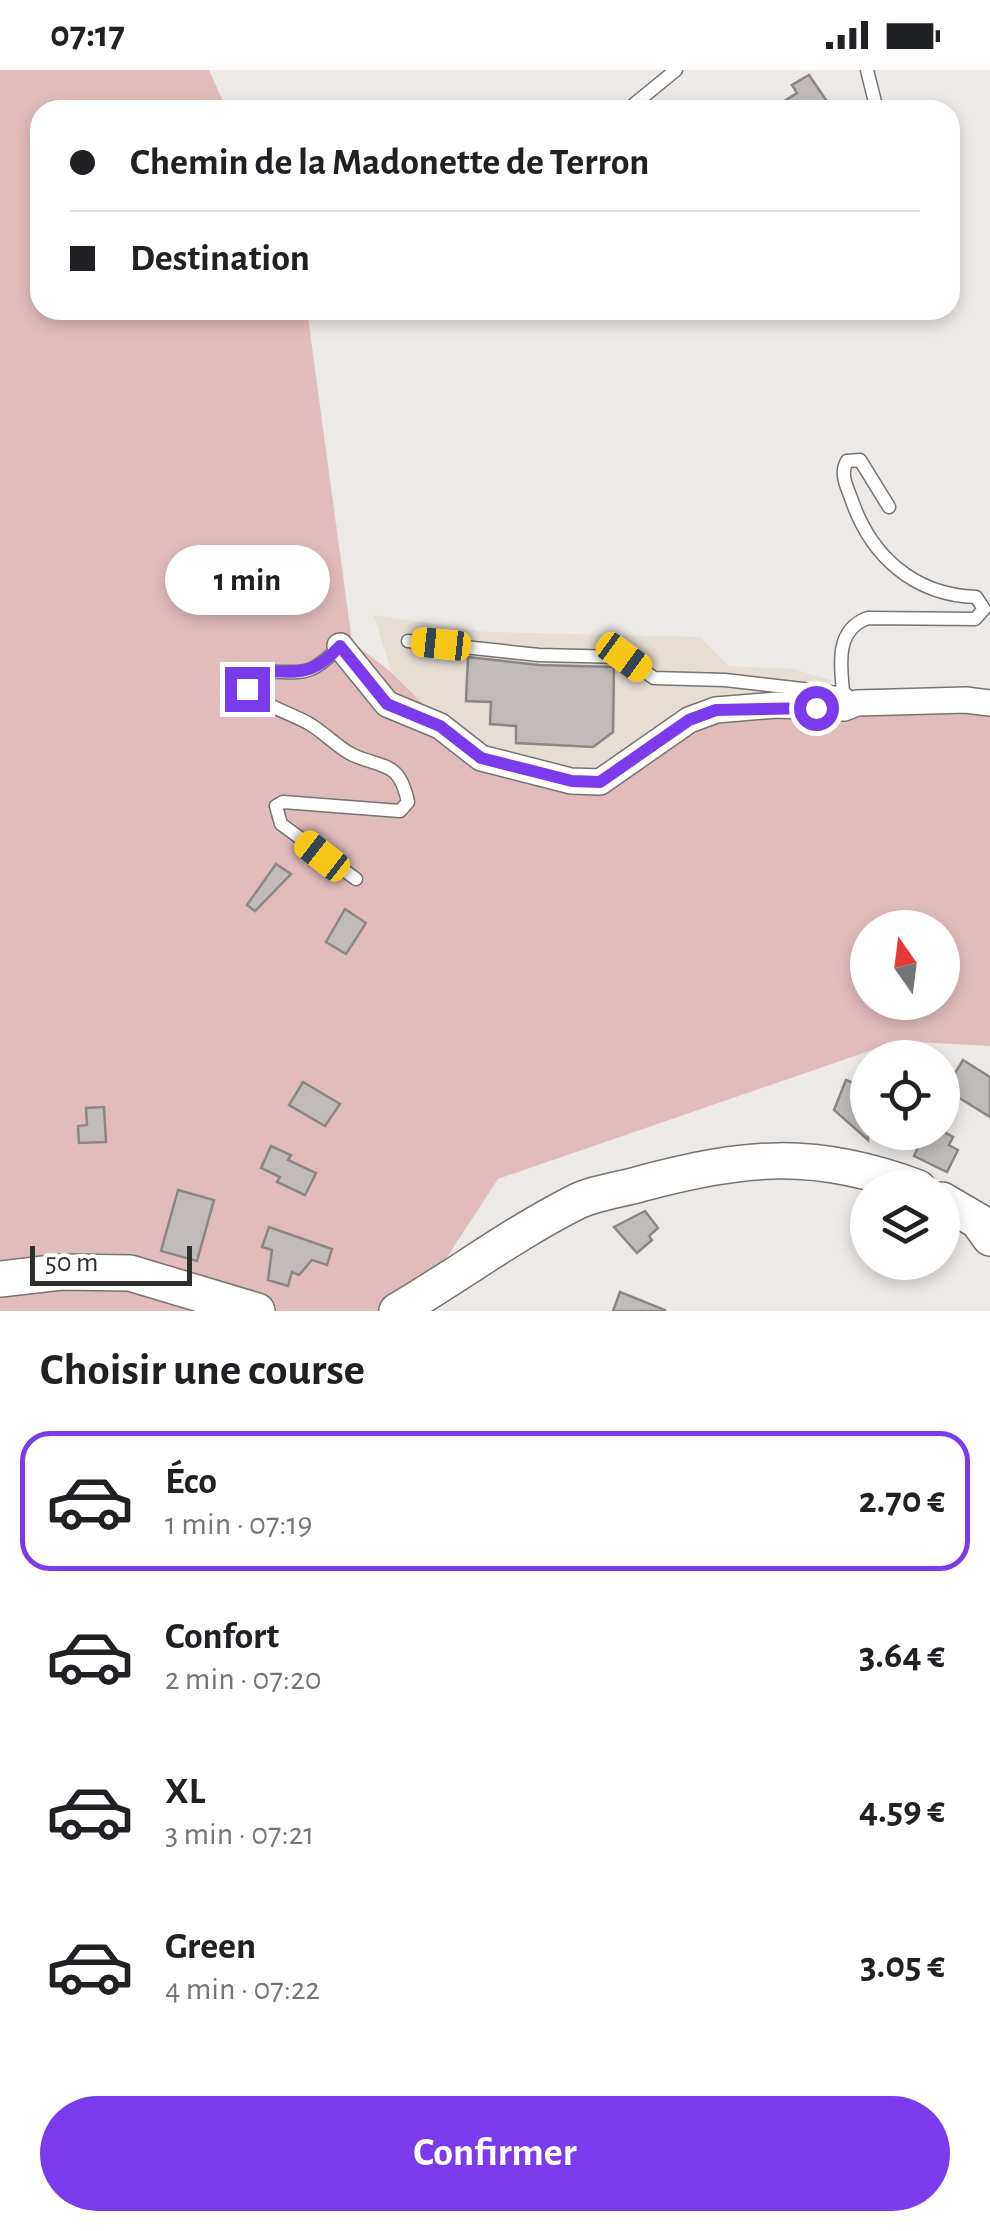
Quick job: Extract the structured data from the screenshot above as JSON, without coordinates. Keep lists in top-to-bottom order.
{
  "scale_bar": "50 m",
  "north": "top",
  "page": {
    "status": "07:17",
    "banner": ["Chemin de la Madonette de Terron", "Destination"],
    "bubble": "1 min",
    "scale": "50 m",
    "heading": "Choisir une course",
    "list": [
      {
        "name": "Éco",
        "note": "1 min · 07:19",
        "value": "2.70 €"
      },
      {
        "name": "Confort",
        "note": "2 min · 07:20",
        "value": "3.64 €"
      },
      {
        "name": "XL",
        "note": "3 min · 07:21",
        "value": "4.59 €"
      },
      {
        "name": "Green",
        "note": "4 min · 07:22",
        "value": "3.05 €"
      }
    ],
    "buttons": "Confirmer"
  }
}
